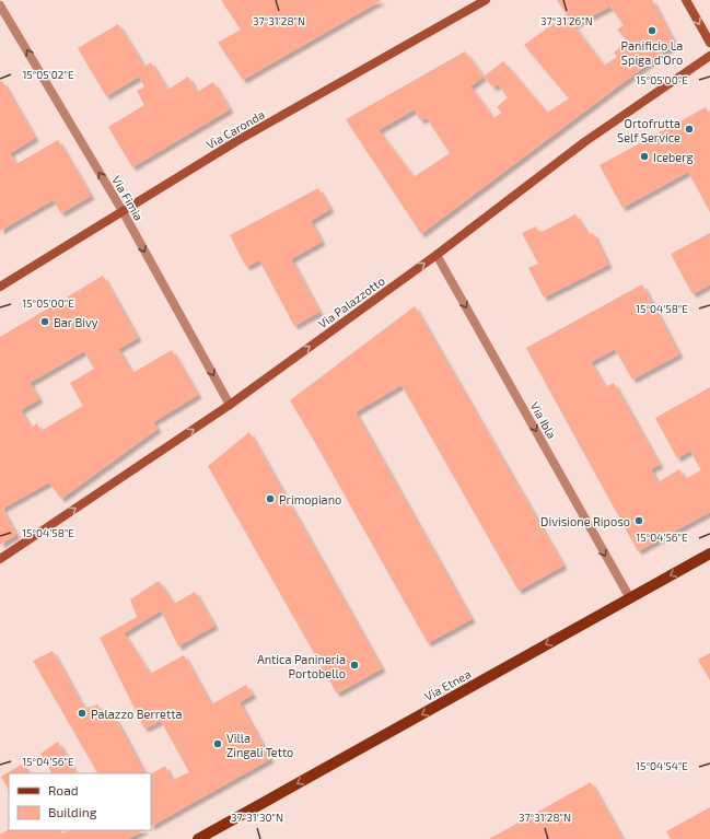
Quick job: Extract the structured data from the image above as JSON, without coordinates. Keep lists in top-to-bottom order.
{
  "streets": {
    "main road": ["Via Caronda", "Via Palazzotto", "Via Etnea"],
    "street": ["Via Fimia", "Via Ibla"]
  },
  "crossings": [
    ["Via Caronda", "Via Fimia"],
    ["Via Fimia", "Via Palazzotto"],
    ["Via Palazzotto", "Via Ibla"],
    ["Via Ibla", "Via Etnea"]
  ],
  "one_way": ["Via Palazzotto", "Via Ibla", "Via Etnea"],
  "places": [
    "Panificio La Spiga d'Oro",
    "Ortofrutta Self Service",
    "Iceberg",
    "Bar Bivy",
    "Primopiano",
    "Divisione Riposo",
    "Antica Panineria Portobello",
    "Palazzo Berretta",
    "Villa Zingali Tetto"
  ],
  "legend": ["Road", "Building"],
  "coordinates": [
    "37°31'28\"N",
    "37°31'26\"N",
    "15°05'02\"E",
    "15°05'00\"E",
    "15°04'58\"E",
    "15°04'56\"E",
    "15°04'54\"E",
    "37°31'30\"N"
  ]
}
